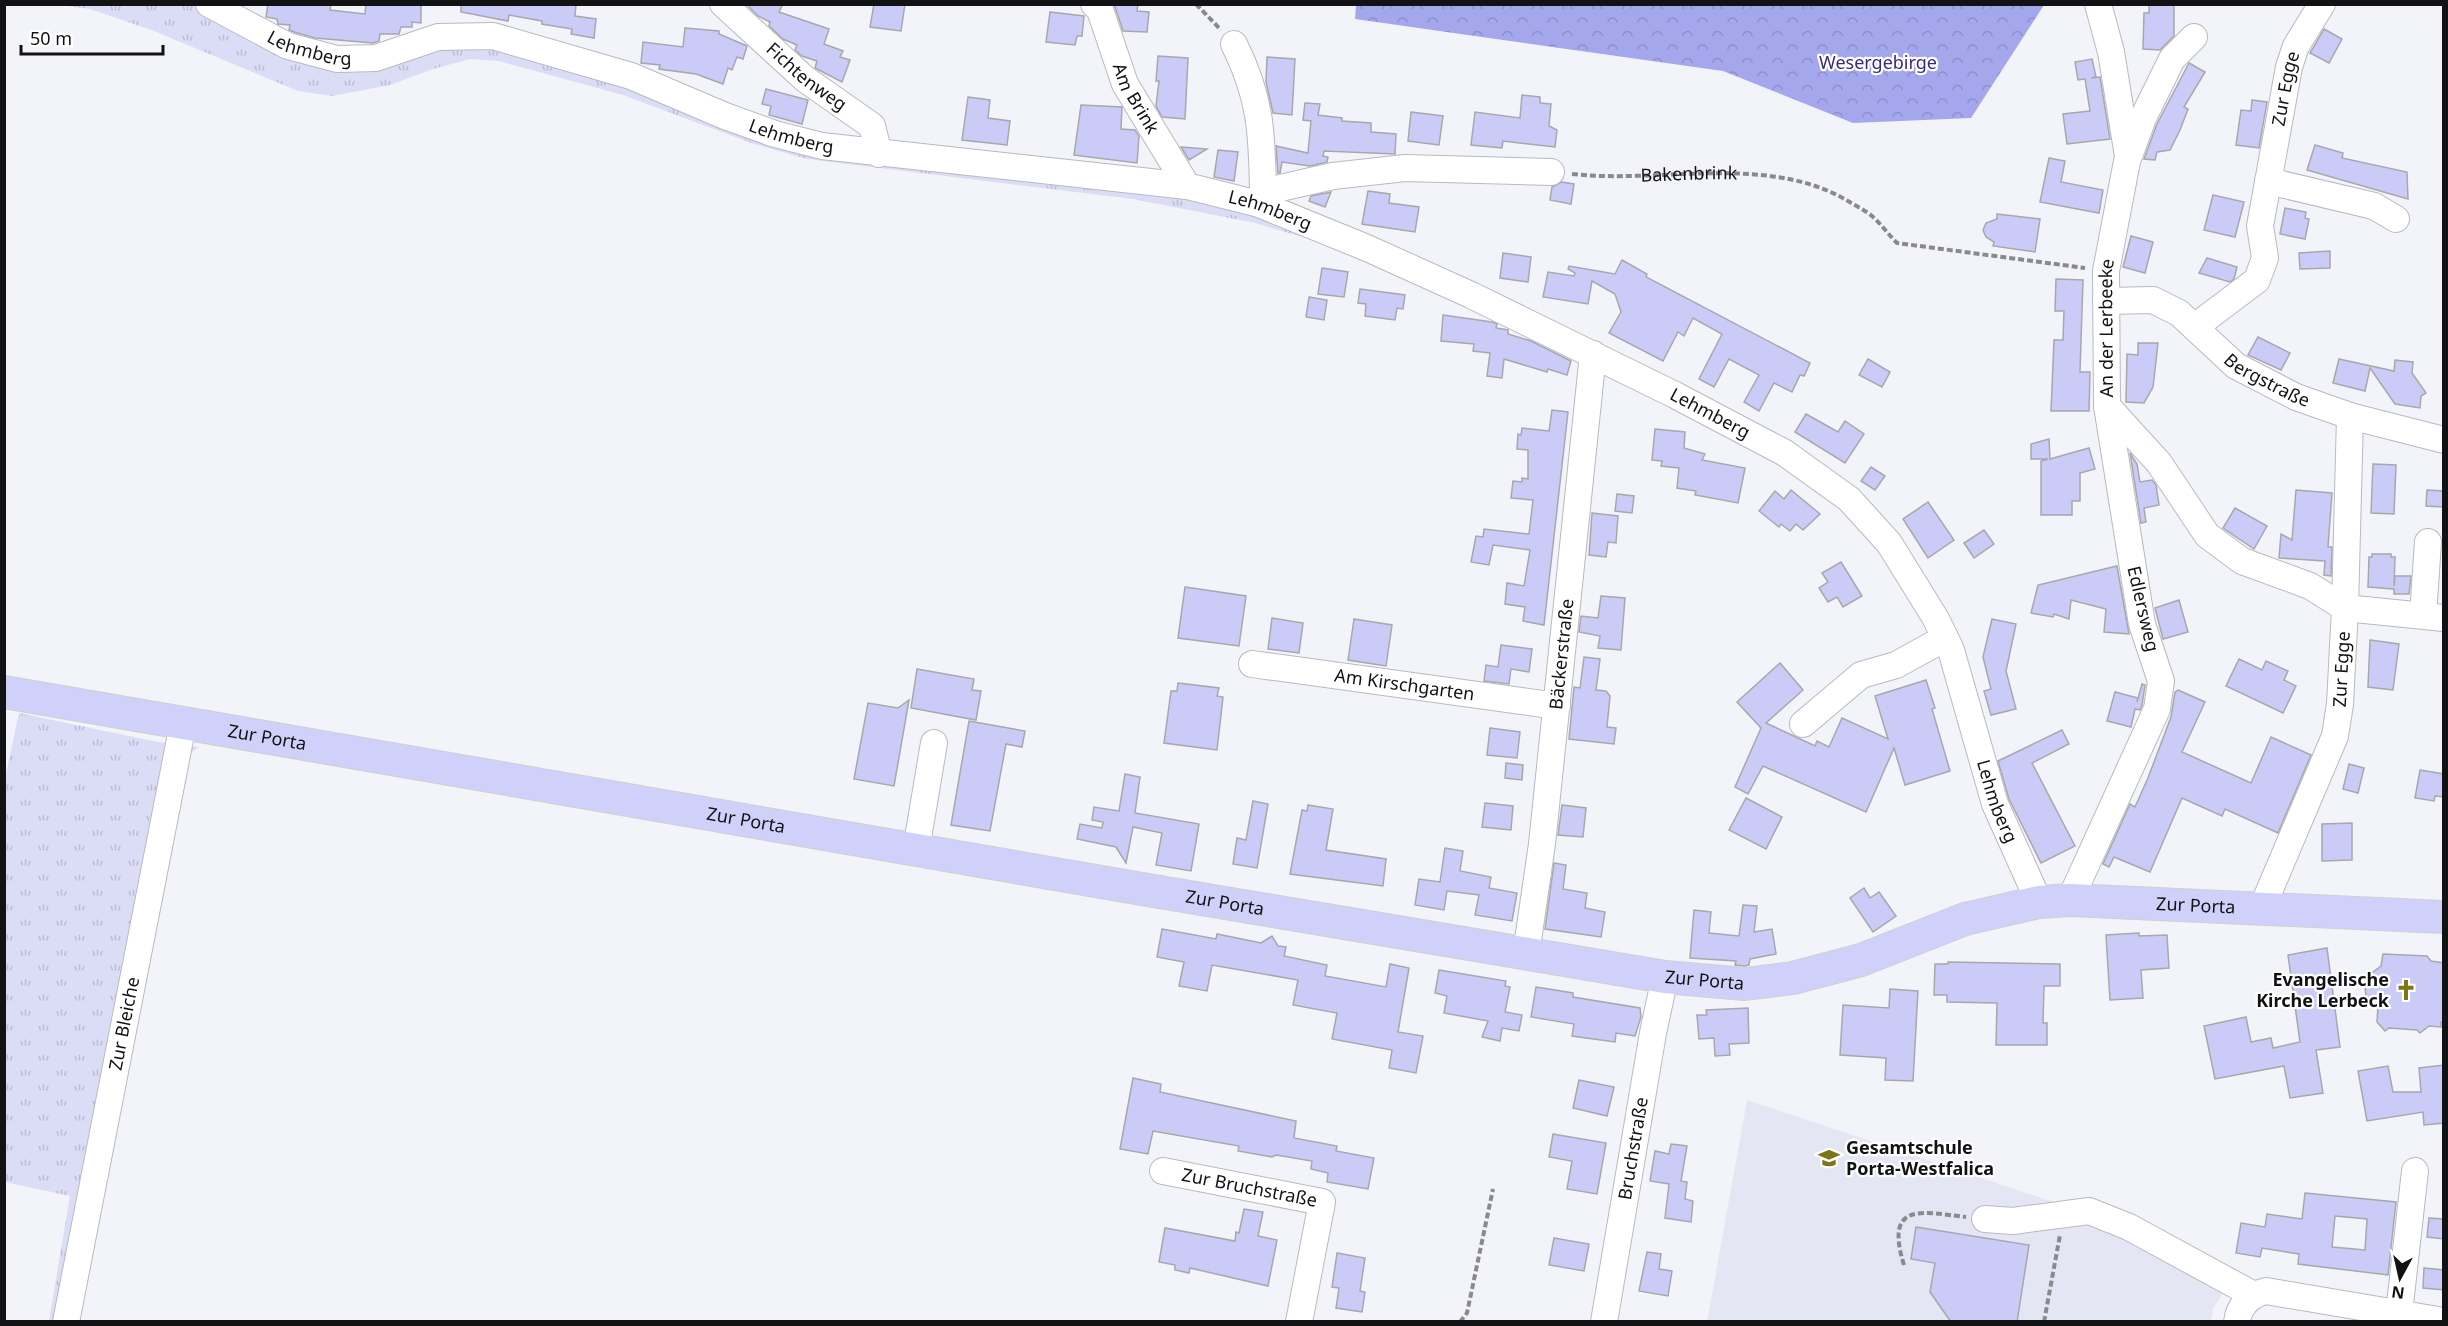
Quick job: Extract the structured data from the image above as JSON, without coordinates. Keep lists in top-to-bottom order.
{
  "streets": {
    "main road": ["Zur Porta"],
    "street": [
      "Lehmberg",
      "Fichtenweg",
      "Zur Egge",
      "Am Brink",
      "An der Lerbeeke",
      "Bergstraße",
      "Edlersweg",
      "Bäckerstraße",
      "Am Kirschgarten",
      "Zur Bleiche",
      "Bruchstraße",
      "Zur Bruchstraße"
    ],
    "path": ["Bakenbrink"]
  },
  "crossings": [
    ["Lehmberg", "Fichtenweg"],
    ["Lehmberg", "Am Brink"],
    ["Lehmberg", "Bäckerstraße"],
    ["Lehmberg", "Zur Porta"],
    ["Zur Egge", "An der Lerbeeke"],
    ["Zur Egge", "Bergstraße"],
    ["Zur Egge", "Zur Porta"],
    ["Bakenbrink", "An der Lerbeeke"],
    ["An der Lerbeeke", "Bergstraße"],
    ["An der Lerbeeke", "Edlersweg"],
    ["Edlersweg", "Zur Porta"],
    ["Bäckerstraße", "Am Kirschgarten"],
    ["Bäckerstraße", "Zur Porta"],
    ["Zur Porta", "Zur Bleiche"],
    ["Zur Porta", "Bruchstraße"]
  ],
  "parks": ["Wesergebirge"],
  "places": {
    "church": ["Evangelische Kirche Lerbeck"],
    "school or university": ["Gesamtschule Porta-Westfalica"]
  },
  "scale_bar": "50 m",
  "north": "bottom"
}
